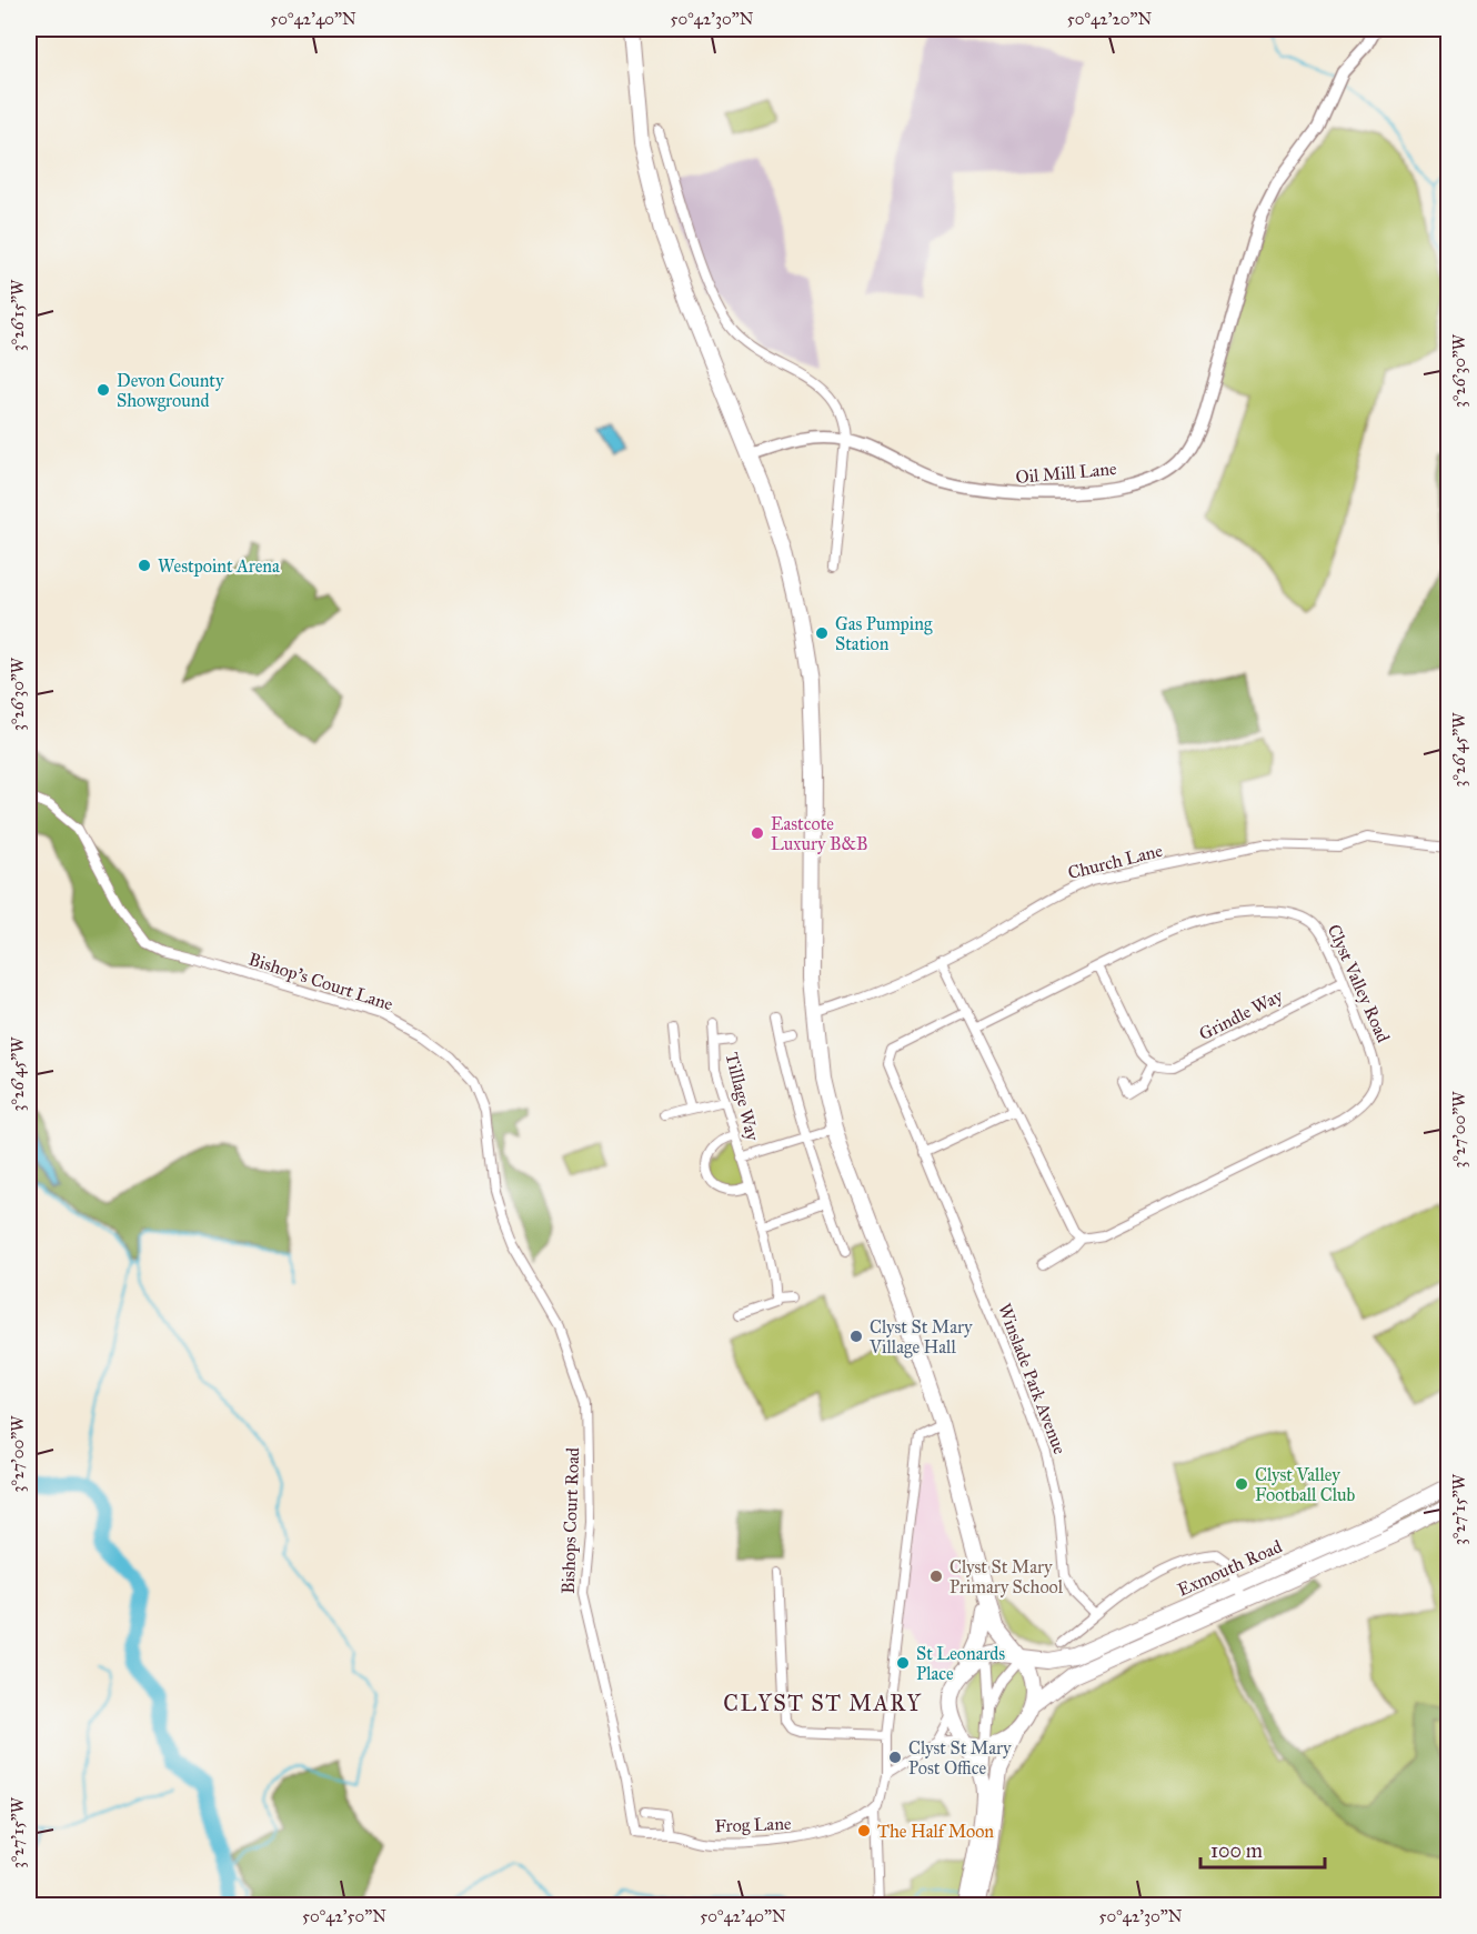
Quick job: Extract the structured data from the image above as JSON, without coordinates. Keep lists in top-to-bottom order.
{
  "streets": {
    "main road": ["Exmouth Road"],
    "street": [
      "Oil Mill Lane",
      "Church Lane",
      "Bishop's Court Lane",
      "Clyst Valley Road",
      "Grindle Way",
      "Tilllage Way",
      "Winslade Park Avenue",
      "Bishops Court Road",
      "Frog Lane"
    ]
  },
  "crossings": [
    ["Bishop's Court Lane", "Bishops Court Road"],
    ["Clyst Valley Road", "Grindle Way"],
    ["Bishops Court Road", "Frog Lane"]
  ],
  "districts": ["CLYST ST MARY"],
  "places": [
    "Devon County Showground",
    "Westpoint Arena",
    "Gas Pumping Station",
    "Eastcote Luxury B&B",
    "Clyst St Mary Village Hall",
    "Clyst Valley Football Club",
    "Clyst St Mary Primary School",
    "St Leonards Place",
    "Clyst St Mary Post Office",
    "The Half Moon"
  ],
  "scale_bar": "100 m",
  "coordinates": [
    "50°42'40\"N",
    "50°42'30\"N",
    "50°42'20\"N",
    "3°26'15\"W",
    "3°26'30\"W",
    "3°26'45\"W",
    "3°27'00\"W",
    "3°27'15\"W",
    "50°42'50\"N"
  ]
}
